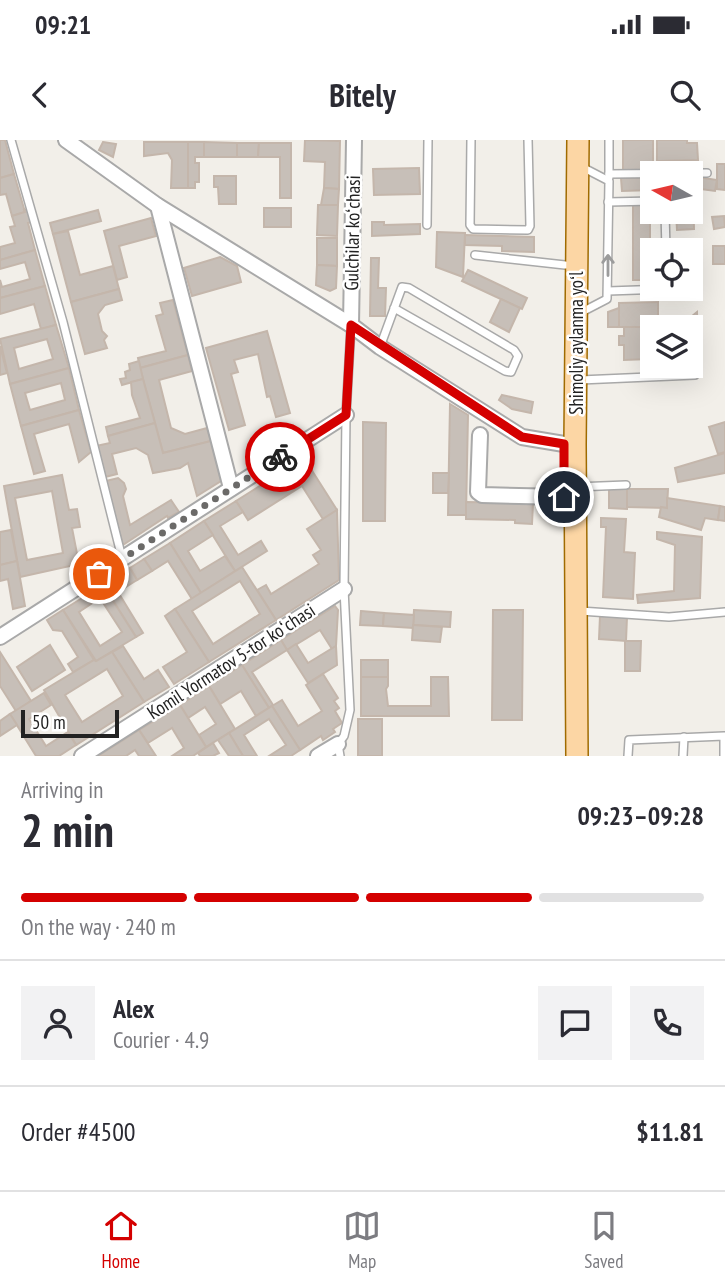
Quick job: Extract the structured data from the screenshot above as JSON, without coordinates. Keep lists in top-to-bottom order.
{
  "streets": {
    "main road": ["Shimoliy aylanma yoʻl"],
    "street": ["Gulchilar koʻchasi", "Komil Yormatov 5-tor koʻchasi"]
  },
  "scale_bar": "50 m",
  "north": "left",
  "page": {
    "status": "09:21",
    "header": "Bitely",
    "scale": "50 m",
    "heading": ["2 min", "Arriving in", "09:23–09:28"],
    "panel": [
      "Alex",
      "Courier · 4.9",
      "Order #4500",
      "$11.81"
    ],
    "bar": "On the way · 240 m",
    "tabs": ["Home", "Map", "Saved"]
  }
}
